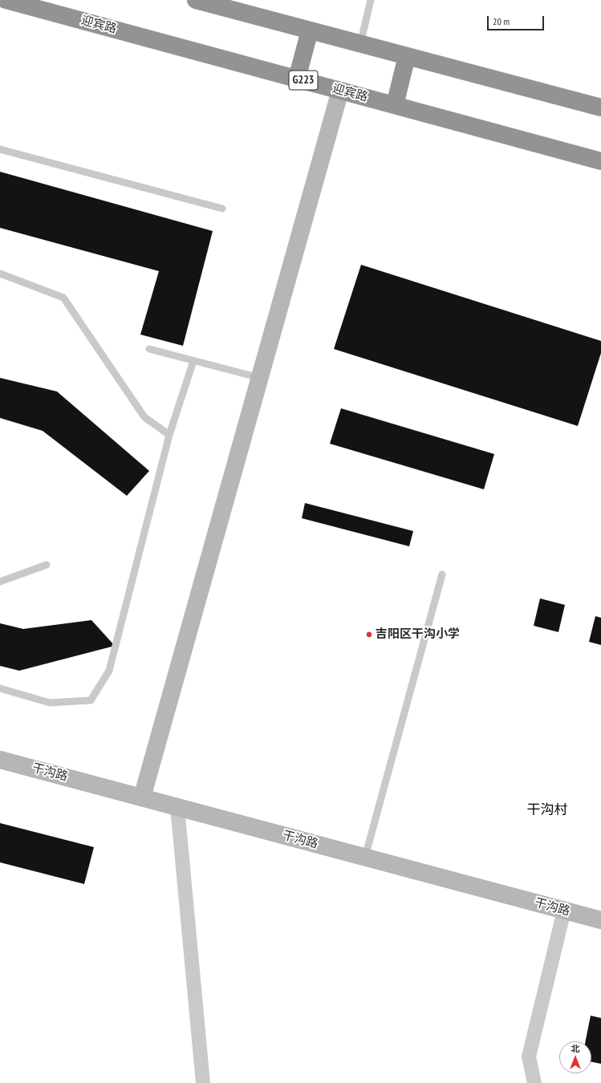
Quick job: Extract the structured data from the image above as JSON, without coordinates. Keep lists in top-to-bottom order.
{
  "streets": {
    "highway": ["迎宾路", "G223"],
    "street": ["干沟路"]
  },
  "districts": ["干沟村"],
  "places": ["吉阳区干沟小学"],
  "scale_bar": "20 m",
  "north": "top"
}
